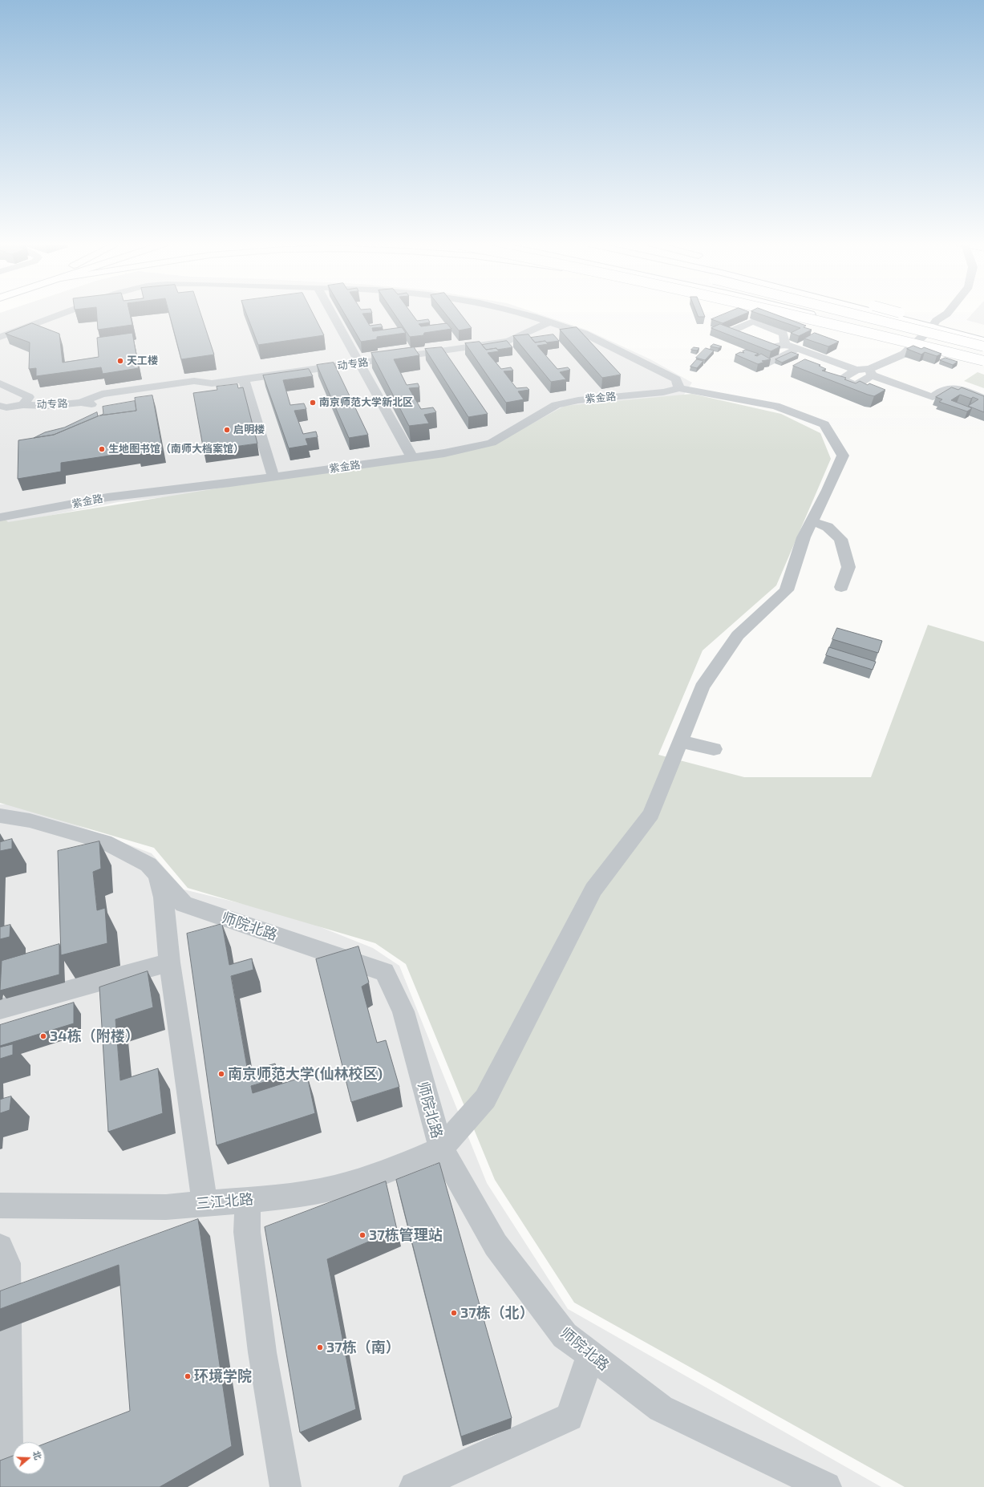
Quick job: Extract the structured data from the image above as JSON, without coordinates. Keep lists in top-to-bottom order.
{
  "streets": {
    "street": [
      "动专路",
      "紫金路",
      "师院北路",
      "三江北路"
    ]
  },
  "crossings": [
    ["师院北路", "三江北路"]
  ],
  "places": [
    "天工楼",
    "南京师范大学新北区",
    "启明楼",
    "生地图书馆（南师大档案馆）",
    "34栋（附楼）",
    "南京师范大学(仙林校区)",
    "37栋管理站",
    "37栋（北）",
    "37栋（南）",
    "环境学院"
  ],
  "north": "right"
}
